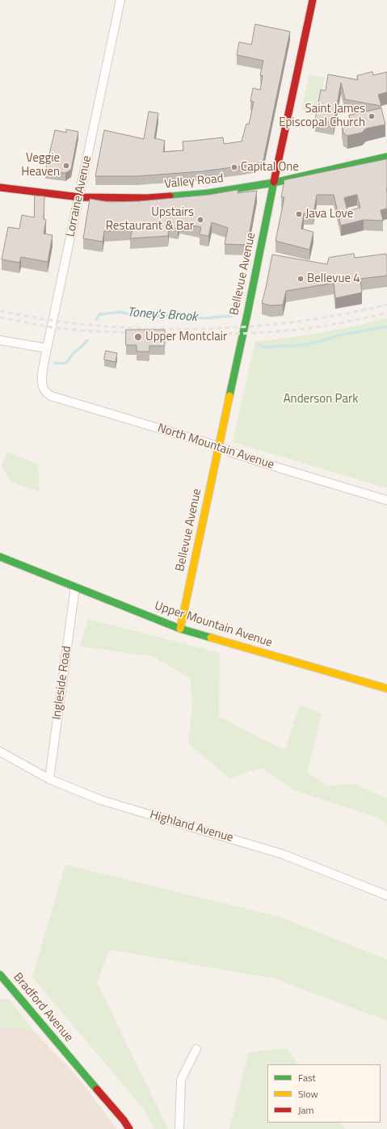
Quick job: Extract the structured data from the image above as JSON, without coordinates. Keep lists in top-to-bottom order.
{
  "streets": {
    "street": [
      "Valley Road",
      "Lorraine Avenue",
      "Bellevue Avenue",
      "North Mountain Avenue",
      "Upper Mountain Avenue",
      "Ingleside Road",
      "Highland Avenue",
      "Bradford Avenue"
    ]
  },
  "crossings": [
    ["Valley Road", "Lorraine Avenue"],
    ["Valley Road", "Bellevue Avenue"],
    ["Lorraine Avenue", "North Mountain Avenue"],
    ["Bellevue Avenue", "North Mountain Avenue"],
    ["Bellevue Avenue", "Upper Mountain Avenue"],
    ["Upper Mountain Avenue", "Ingleside Road"],
    ["Ingleside Road", "Highland Avenue"]
  ],
  "water": ["Toney's Brook"],
  "parks": ["Anderson Park"],
  "places": [
    "Saint James Episcopal Church",
    "Veggie Heaven",
    "Capital One",
    "Java Love",
    "Upstairs Restaurant & Bar",
    "Bellevue 4",
    "Upper Montclair"
  ],
  "legend": ["Fast", "Slow", "Jam"]
}
